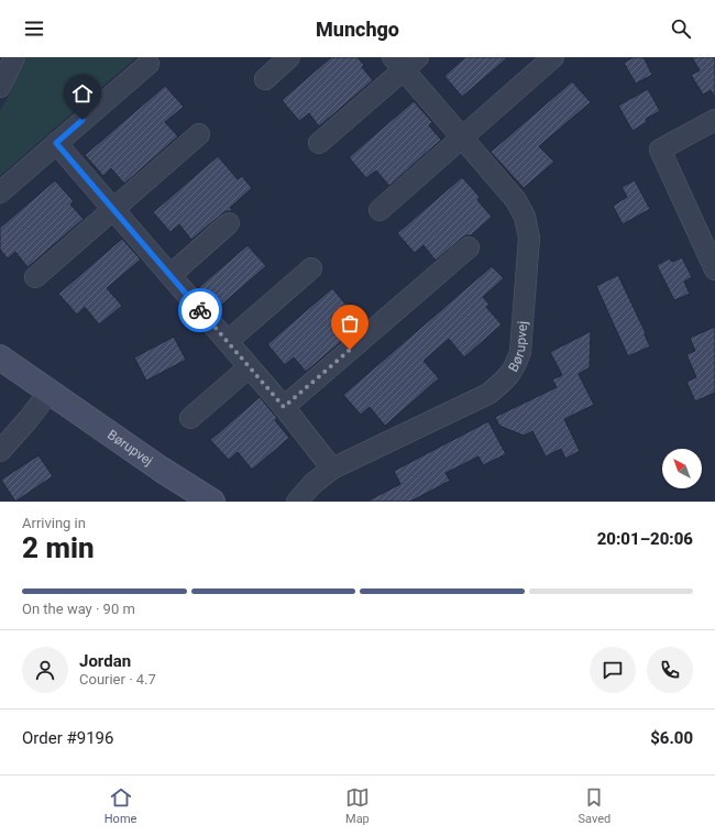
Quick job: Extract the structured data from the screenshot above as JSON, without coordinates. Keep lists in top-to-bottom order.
{
  "streets": {
    "street": ["Børupvej"]
  },
  "north": "top left",
  "page": {
    "header": "Munchgo",
    "heading": ["2 min", "Arriving in", "20:01–20:06"],
    "panel": [
      "Jordan",
      "Courier · 4.7",
      "Order #9196",
      "$6.00"
    ],
    "bar": "On the way · 90 m",
    "tabs": ["Home", "Map", "Saved"]
  }
}
